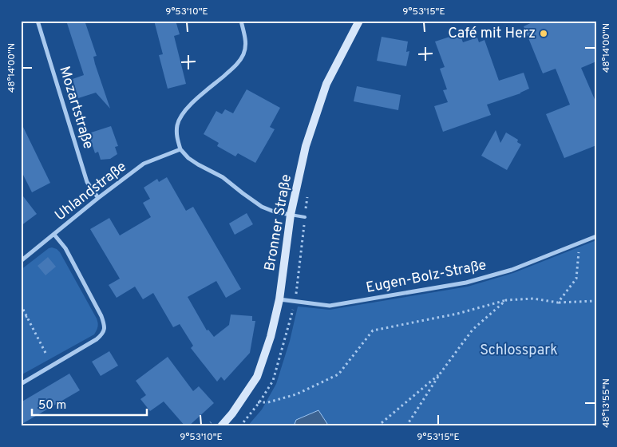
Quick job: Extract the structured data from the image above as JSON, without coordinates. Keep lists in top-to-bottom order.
{
  "streets": {
    "street": [
      "Mozartstraße",
      "Uhlandstraße",
      "Bronner Straße",
      "Eugen-Bolz-Straße"
    ]
  },
  "crossings": [
    ["Mozartstraße", "Uhlandstraße"],
    ["Bronner Straße", "Eugen-Bolz-Straße"]
  ],
  "parks": ["Schlosspark"],
  "places": ["Café mit Herz"],
  "scale_bar": "50 m",
  "coordinates": [
    "9°53'10\"E",
    "9°53'15\"E",
    "48°14'00\"N",
    "48°13'55\"N"
  ]
}
